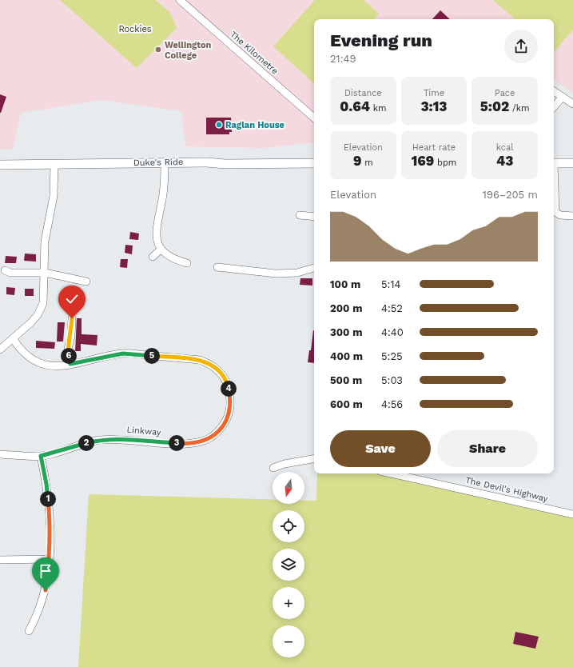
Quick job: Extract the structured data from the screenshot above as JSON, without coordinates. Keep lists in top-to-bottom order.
{
  "streets": {
    "main road": ["Duke's Ride"],
    "street": ["The Kilometre", "Linkway", "The Devil's Highway"]
  },
  "parks": ["Rockies"],
  "places": ["Wellington College", "Raglan House"],
  "north": "bottom",
  "page": {
    "heading": ["Evening run", "21:49"],
    "stats": [
      ["Distance", "0.64 km"],
      ["Time", "3:13"],
      ["Pace", "5:02 /km"],
      ["Elevation", "9 m"],
      ["Heart rate", "169 bpm"],
      ["kcal", "43"]
    ],
    "chart": ["Elevation", "196–205 m"],
    "list": [
      {
        "name": "100 m",
        "note": "5:14"
      },
      {
        "name": "200 m",
        "note": "4:52"
      },
      {
        "name": "300 m",
        "note": "4:40"
      },
      {
        "name": "400 m",
        "note": "5:25"
      },
      {
        "name": "500 m",
        "note": "5:03"
      },
      {
        "name": "600 m",
        "note": "4:56"
      }
    ],
    "pins": [
      "5",
      "6",
      "4",
      "2",
      "3",
      "1"
    ],
    "buttons": ["Save", "Share"],
    "map_buttons": ["+", "−"]
  }
}
